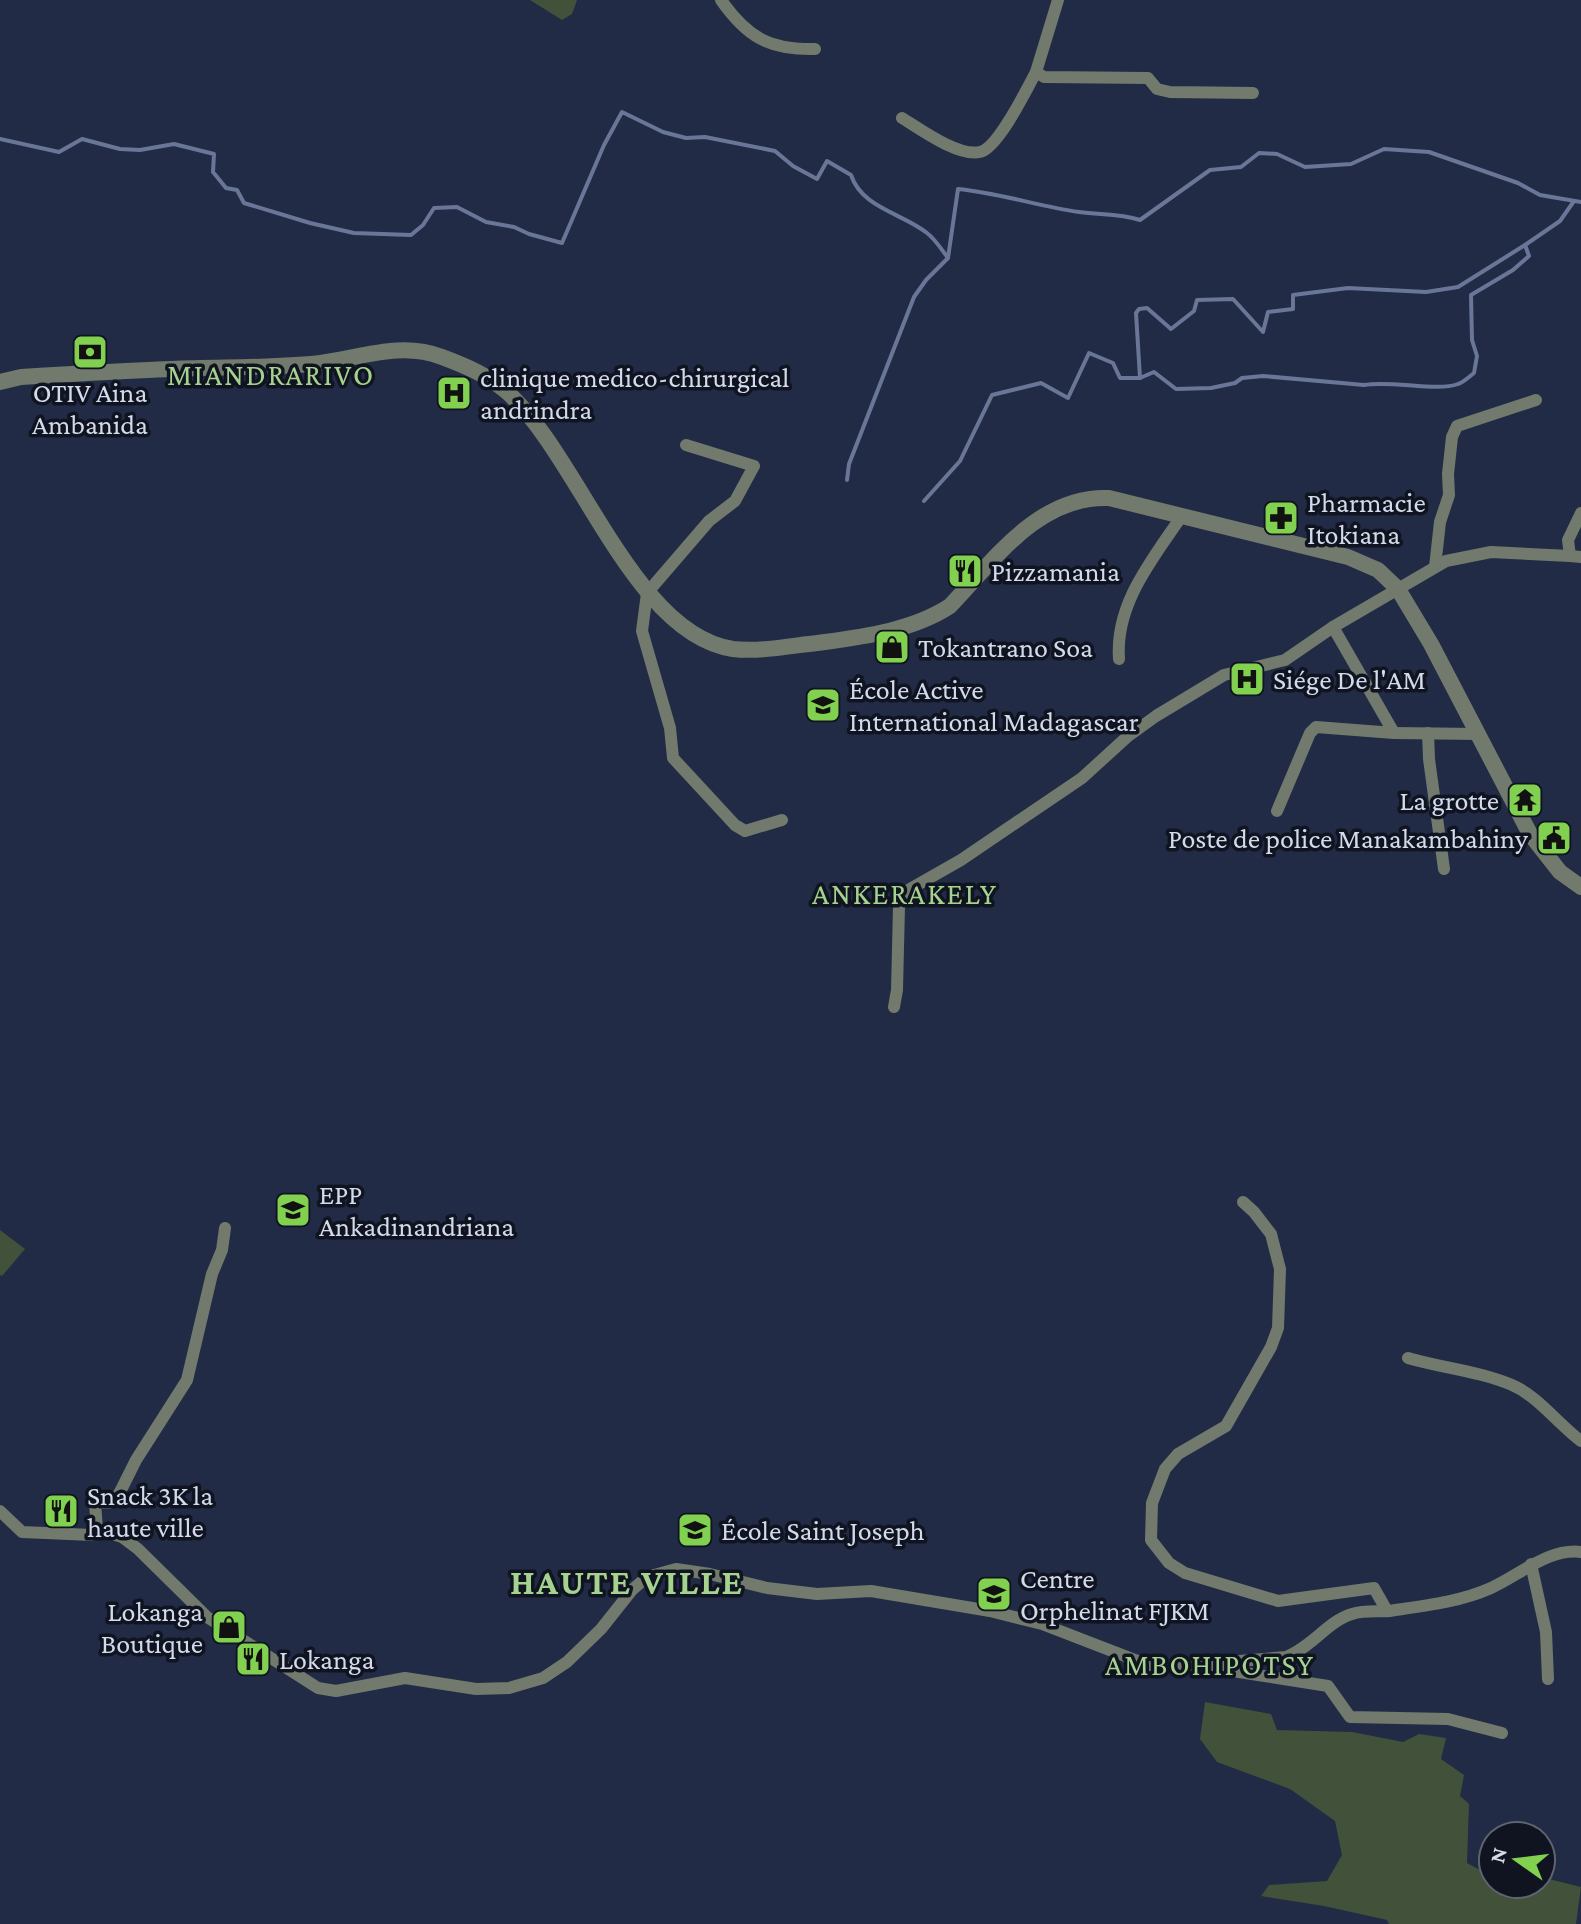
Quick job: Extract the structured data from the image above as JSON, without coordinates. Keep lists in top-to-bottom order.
{
  "districts": [
    "MIANDRARIVO",
    "ANKERAKELY",
    "HAUTE VILLE",
    "AMBOHIPOTSY"
  ],
  "places": {
    "bank": ["OTIV Aina Ambanida"],
    "hospital": ["clinique medico-chirurgical andrindra", "Siége De l'AM"],
    "pharmacy": ["Pharmacie Itokiana"],
    "restaurant": ["Pizzamania", "Snack 3K la haute ville", "Lokanga"],
    "shop": ["Tokantrano Soa", "Lokanga Boutique"],
    "school or university": [
      "École Active International Madagascar",
      "EPP Ankadinandriana",
      "École Saint Joseph",
      "Centre Orphelinat FJKM"
    ],
    "temple": ["La grotte"],
    "public building": ["Poste de police Manakambahiny"]
  },
  "north": "left"
}
